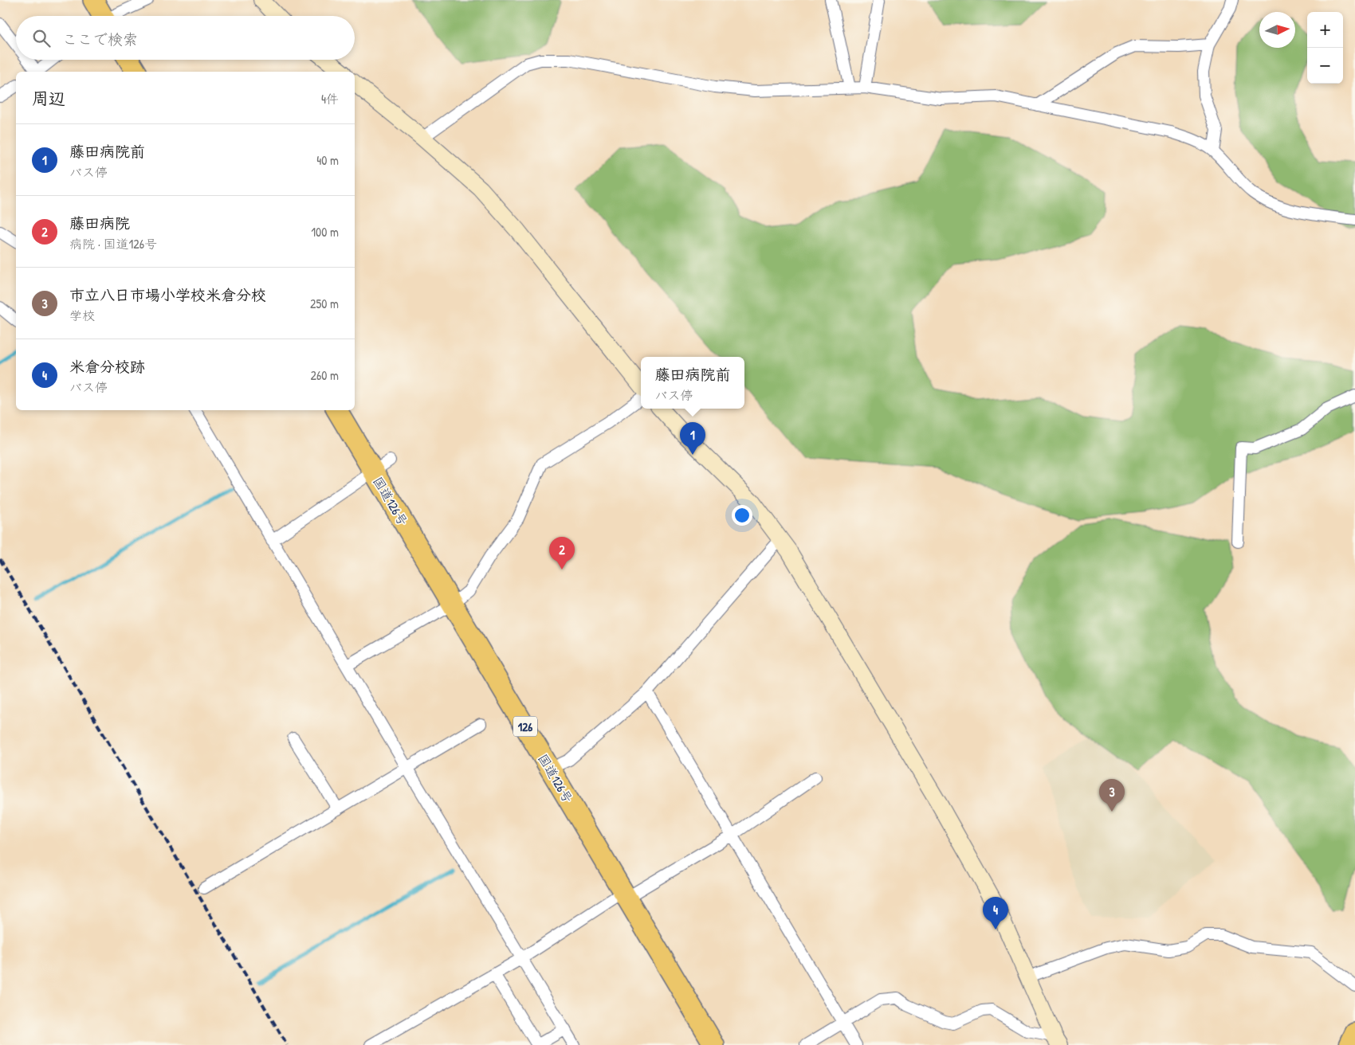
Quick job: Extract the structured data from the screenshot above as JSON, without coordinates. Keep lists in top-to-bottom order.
{
  "streets": {
    "highway": ["国道126号", "126"]
  },
  "north": "right",
  "page": {
    "map_buttons": ["+", "−"],
    "search": "ここで検索",
    "heading": ["周辺", "4件"],
    "list": [
      {
        "mark": "1",
        "name": "藤田病院前",
        "note": "バス停",
        "value": "40 m"
      },
      {
        "mark": "2",
        "name": "藤田病院",
        "note": "病院 · 国道126号",
        "value": "100 m"
      },
      {
        "mark": "3",
        "name": "市立八日市場小学校米倉分校",
        "note": "学校",
        "value": "250 m"
      },
      {
        "mark": "4",
        "name": "米倉分校跡",
        "note": "バス停",
        "value": "260 m"
      }
    ],
    "popup": ["藤田病院前", "バス停"],
    "pins": [
      "1",
      "2",
      "3",
      "4"
    ]
  }
}
